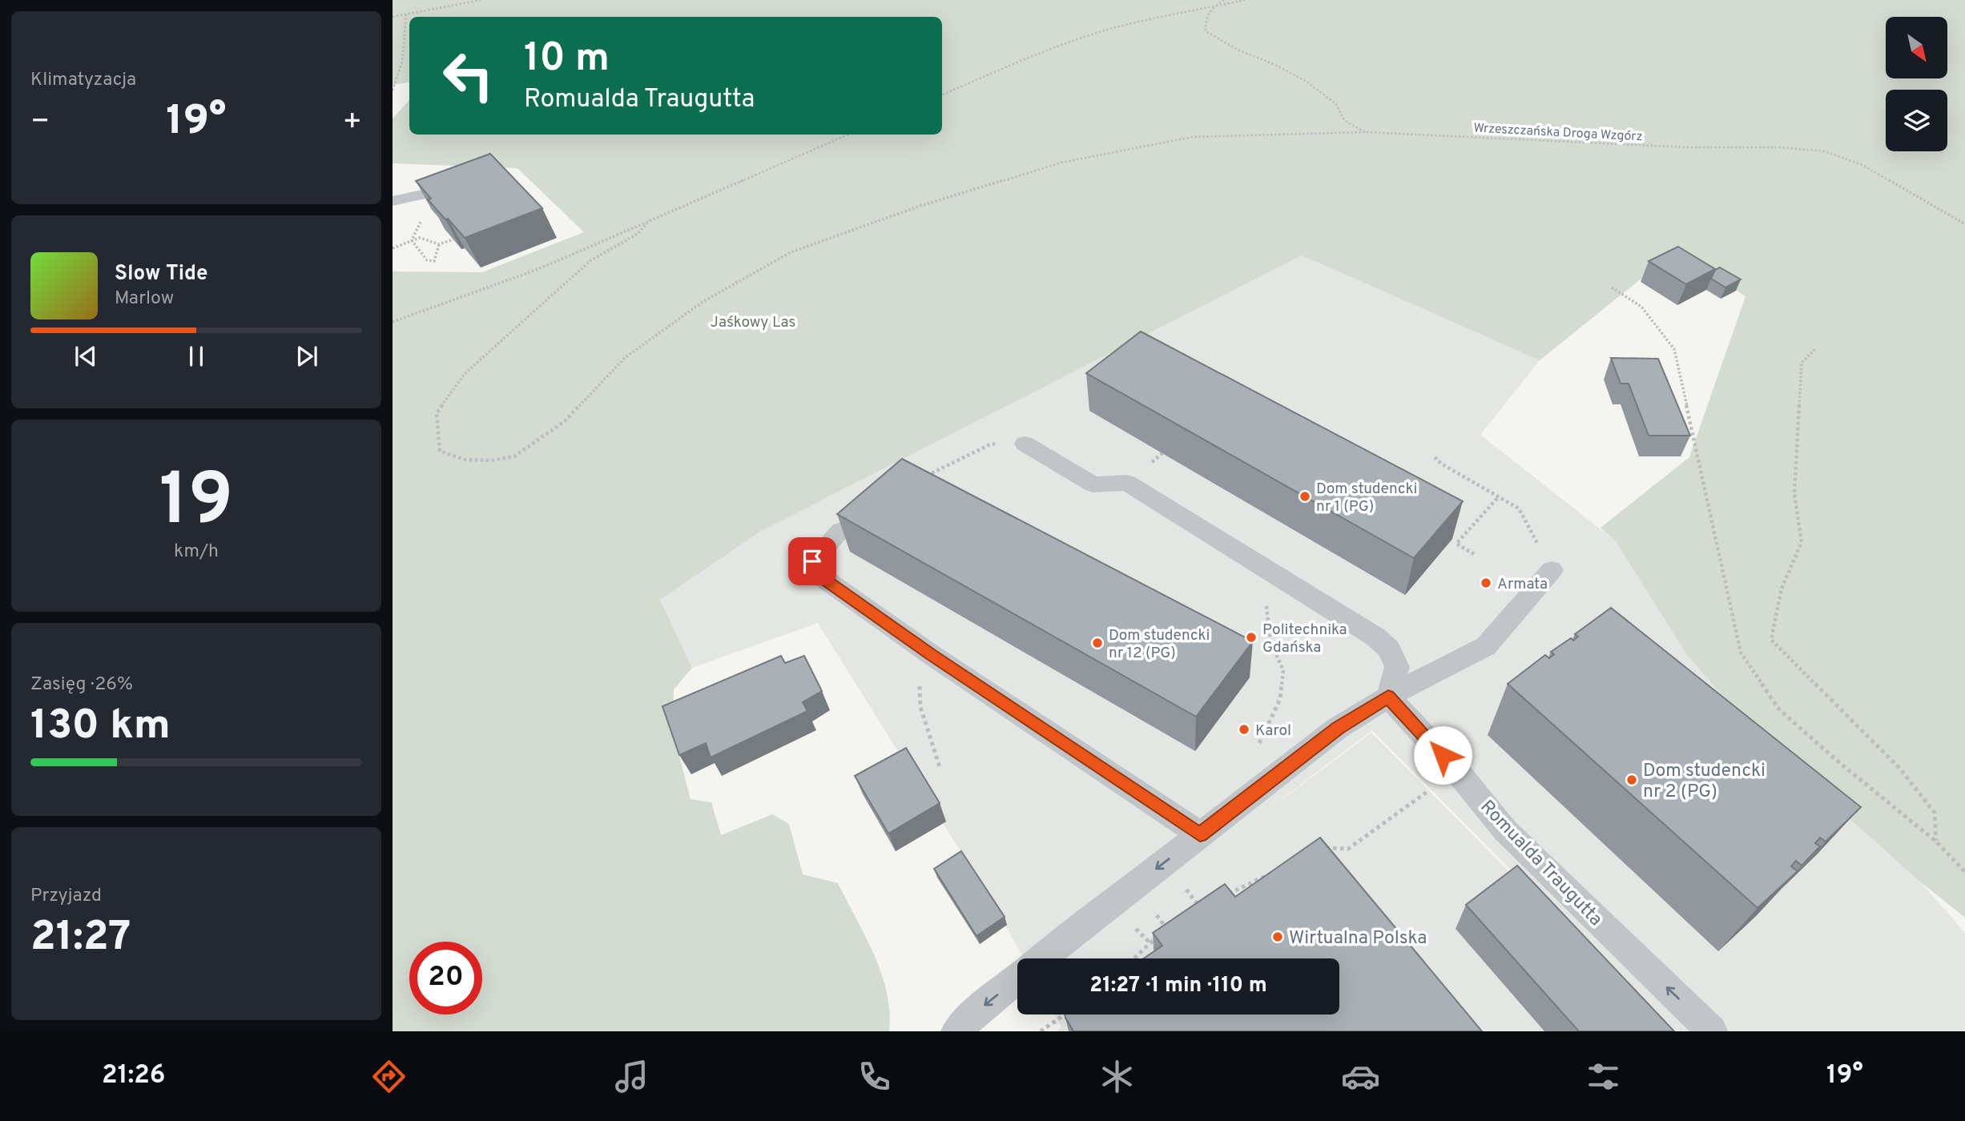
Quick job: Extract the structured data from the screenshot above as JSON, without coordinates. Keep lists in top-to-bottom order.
{
  "streets": {
    "lane": ["Romualda Traugutta"],
    "path": ["Wrzeszczańska Droga Wzgórz"]
  },
  "one_way": ["Romualda Traugutta"],
  "parks": ["Jaśkowy Las"],
  "places": [
    "Dom studencki nr 1 (PG)",
    "Armata",
    "Politechnika Gdańska",
    "Dom studencki nr 12 (PG)",
    "Karol",
    "Dom studencki nr 2 (PG)",
    "Wirtualna Polska"
  ],
  "north": "bottom right",
  "page": {
    "tile": [
      "Klimatyzacja",
      ["19", "km/h"],
      ["Zasięg · 26%", "130 km"],
      ["Przyjazd", "21:27"]
    ],
    "turn": ["10 m", "Romualda Traugutta"],
    "heat": ["−", "19°", "+"],
    "song": ["Slow Tide", "Marlow"],
    "limit": "20",
    "trip": "21:27 · 1 min · 110 m",
    "tabs": ["21:26", "19°"]
  }
}
